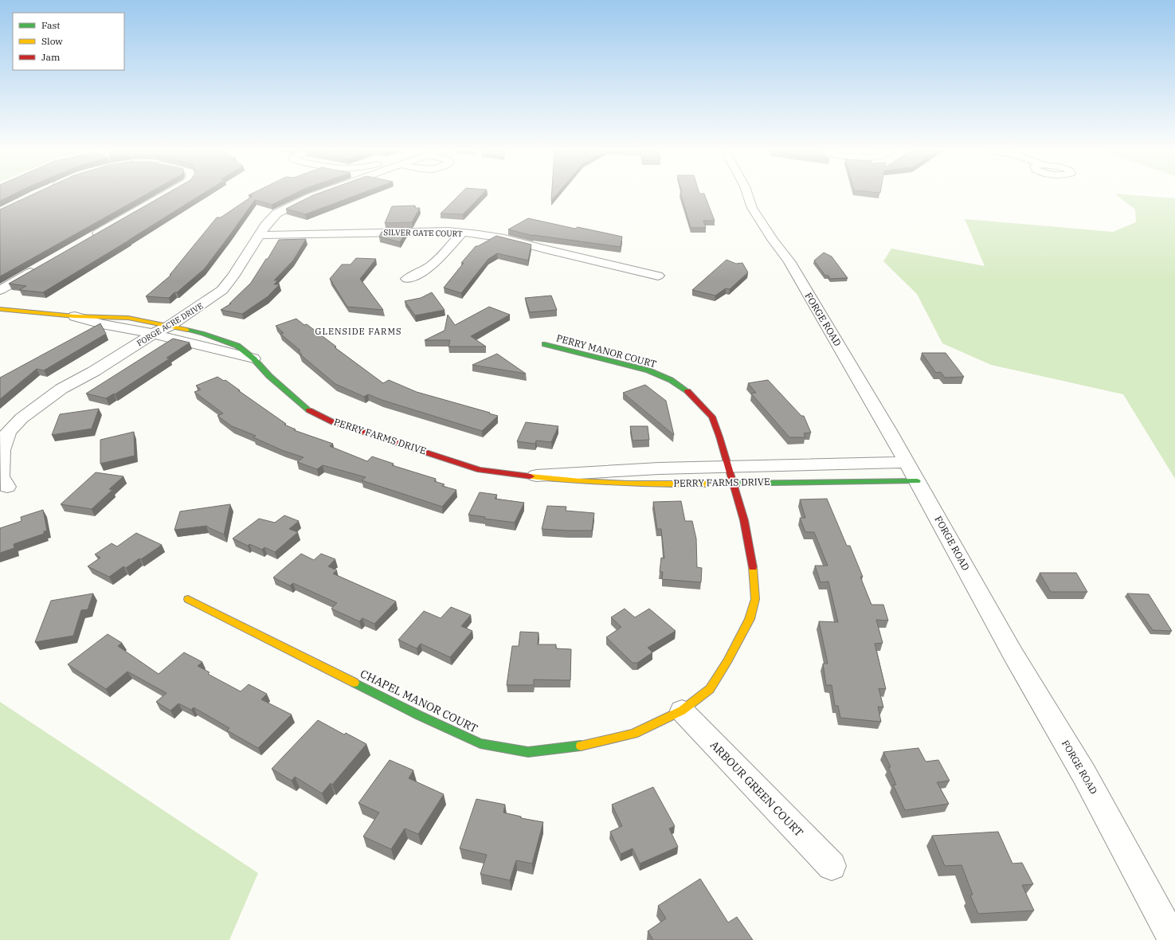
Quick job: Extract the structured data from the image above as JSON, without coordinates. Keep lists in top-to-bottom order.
{
  "streets": {
    "street": [
      "SILVER GATE COURT",
      "FORGE ROAD",
      "FORGE ACRE DRIVE",
      "PERRY MANOR COURT",
      "PERRY FARMS DRIVE",
      "CHAPEL MANOR COURT",
      "ARBOUR GREEN COURT"
    ]
  },
  "crossings": [
    ["SILVER GATE COURT", "FORGE ACRE DRIVE"],
    ["FORGE ROAD", "PERRY FARMS DRIVE"],
    ["FORGE ACRE DRIVE", "PERRY FARMS DRIVE"],
    ["PERRY MANOR COURT", "PERRY FARMS DRIVE"],
    ["PERRY MANOR COURT", "CHAPEL MANOR COURT"],
    ["PERRY FARMS DRIVE", "CHAPEL MANOR COURT"],
    ["CHAPEL MANOR COURT", "ARBOUR GREEN COURT"]
  ],
  "districts": ["GLENSIDE FARMS"],
  "legend": ["Fast", "Slow", "Jam"]
}
